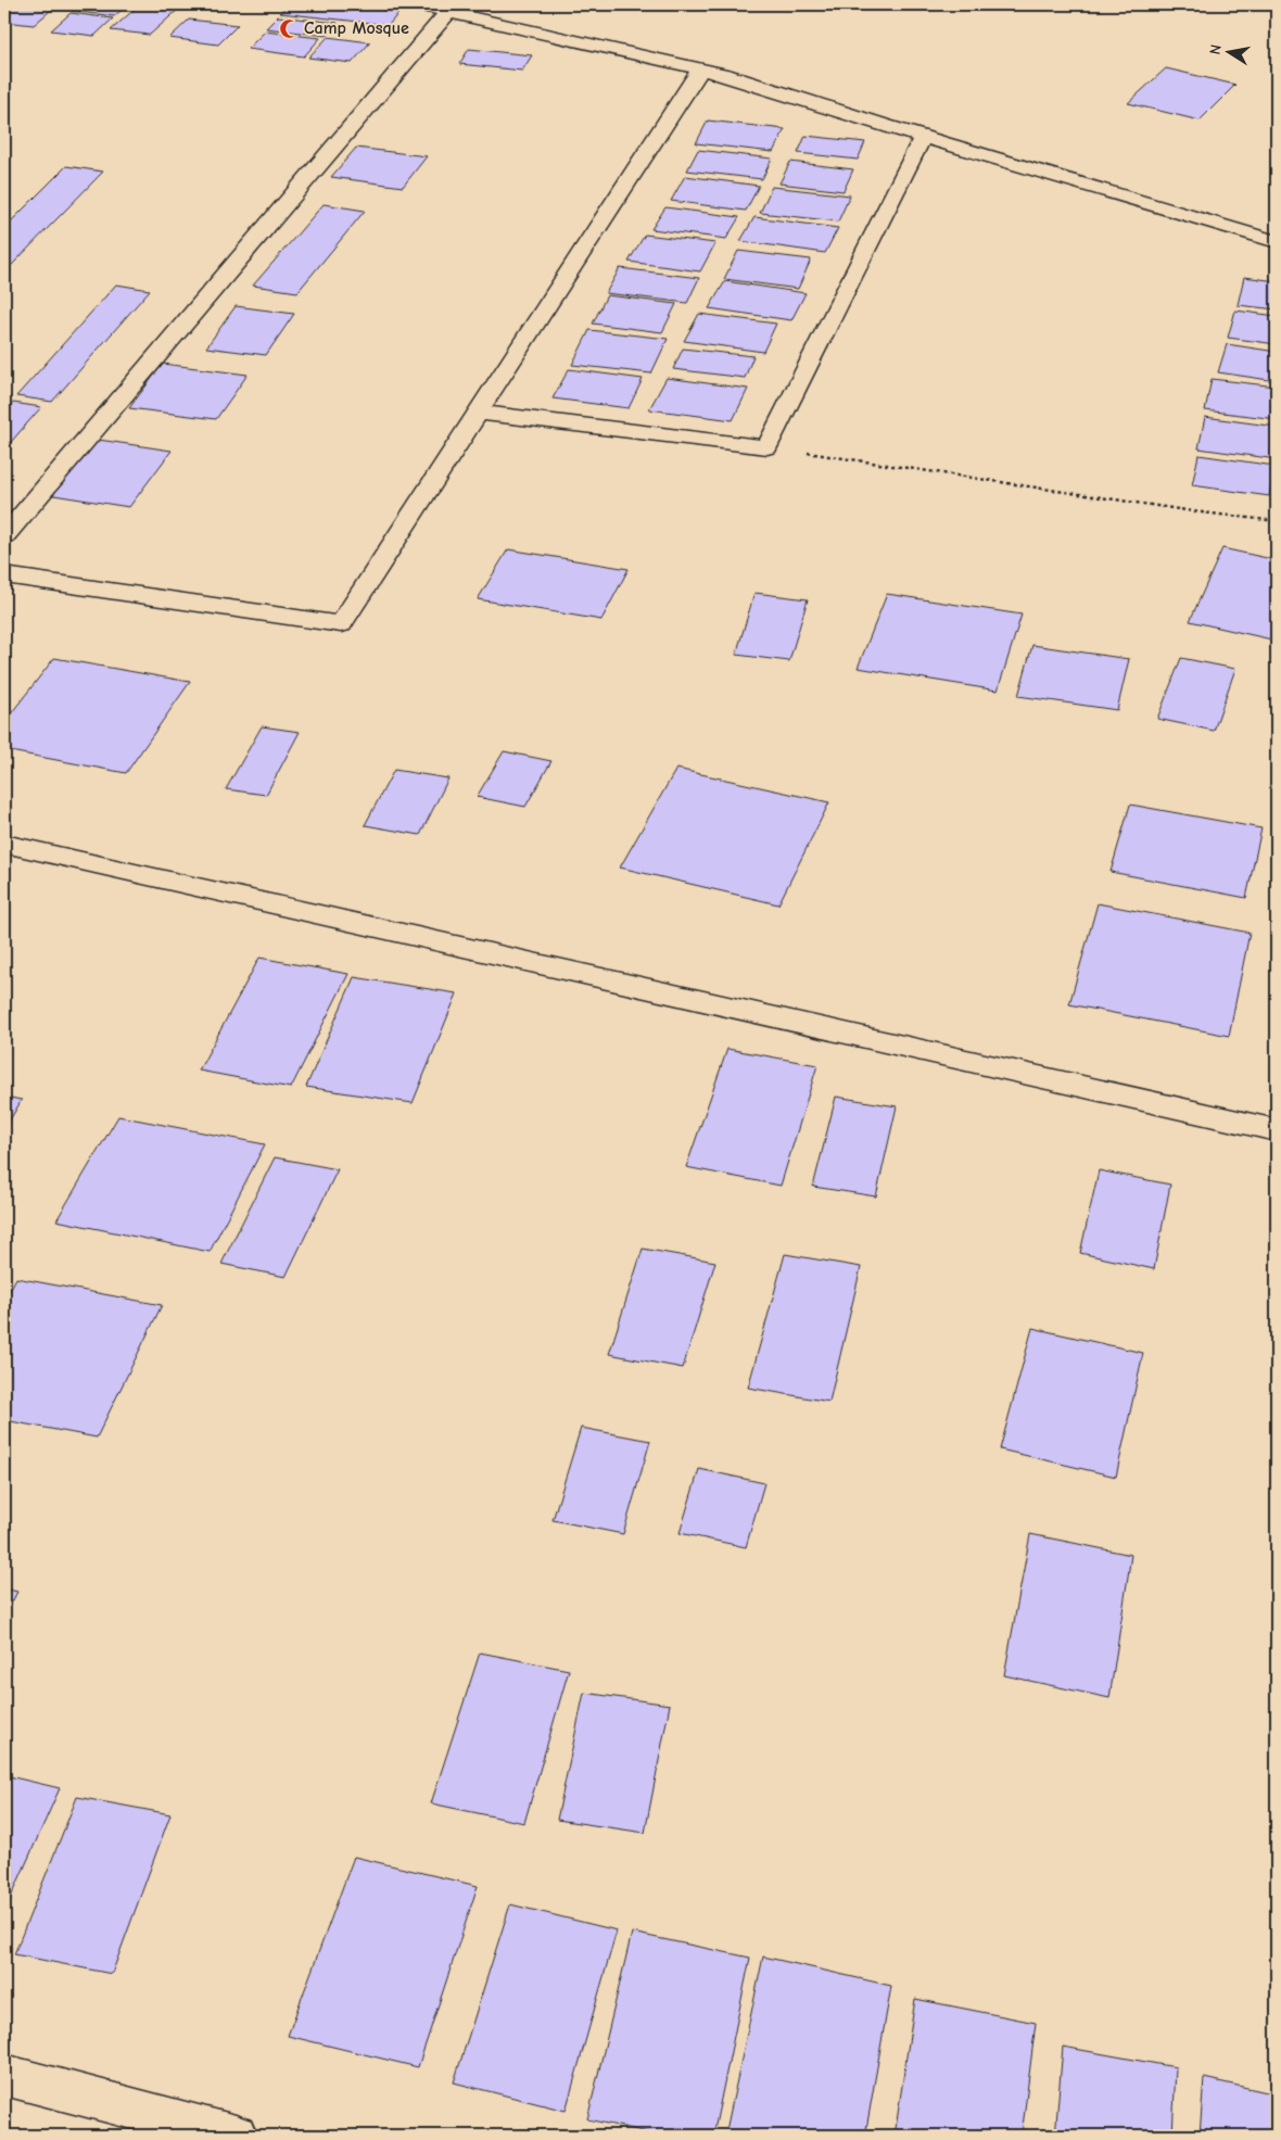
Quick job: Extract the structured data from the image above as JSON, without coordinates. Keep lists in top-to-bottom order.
{
  "places": {
    "mosque": ["Camp Mosque"]
  },
  "north": "left"
}
